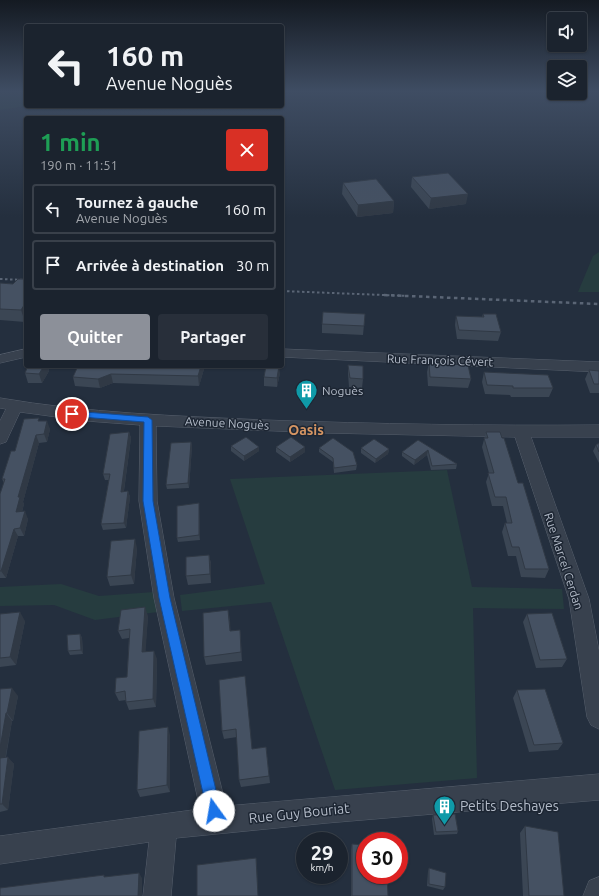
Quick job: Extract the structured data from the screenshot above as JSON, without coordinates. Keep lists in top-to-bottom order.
{
  "streets": {
    "street": [
      "Rue François Cévert",
      "Avenue Noguès",
      "Rue Marcel Cerdan",
      "Rue Guy Bouriat"
    ]
  },
  "crossings": [
    ["Avenue Noguès", "Rue Marcel Cerdan"]
  ],
  "districts": ["Oasis"],
  "places": {
    "building": ["Noguès", "Petits Deshayes"]
  },
  "page": {
    "turn": ["160 m", "Avenue Noguès"],
    "heading": ["1 min", "190 m · 11:51"],
    "list": [
      {
        "name": "Tournez à gauche",
        "note": "Avenue Noguès",
        "value": "160 m"
      },
      {
        "name": "Arrivée à destination",
        "value": "30 m"
      }
    ],
    "buttons": ["Quitter", "Partager"],
    "speed": "29 km/h",
    "limit": "30"
  }
}
